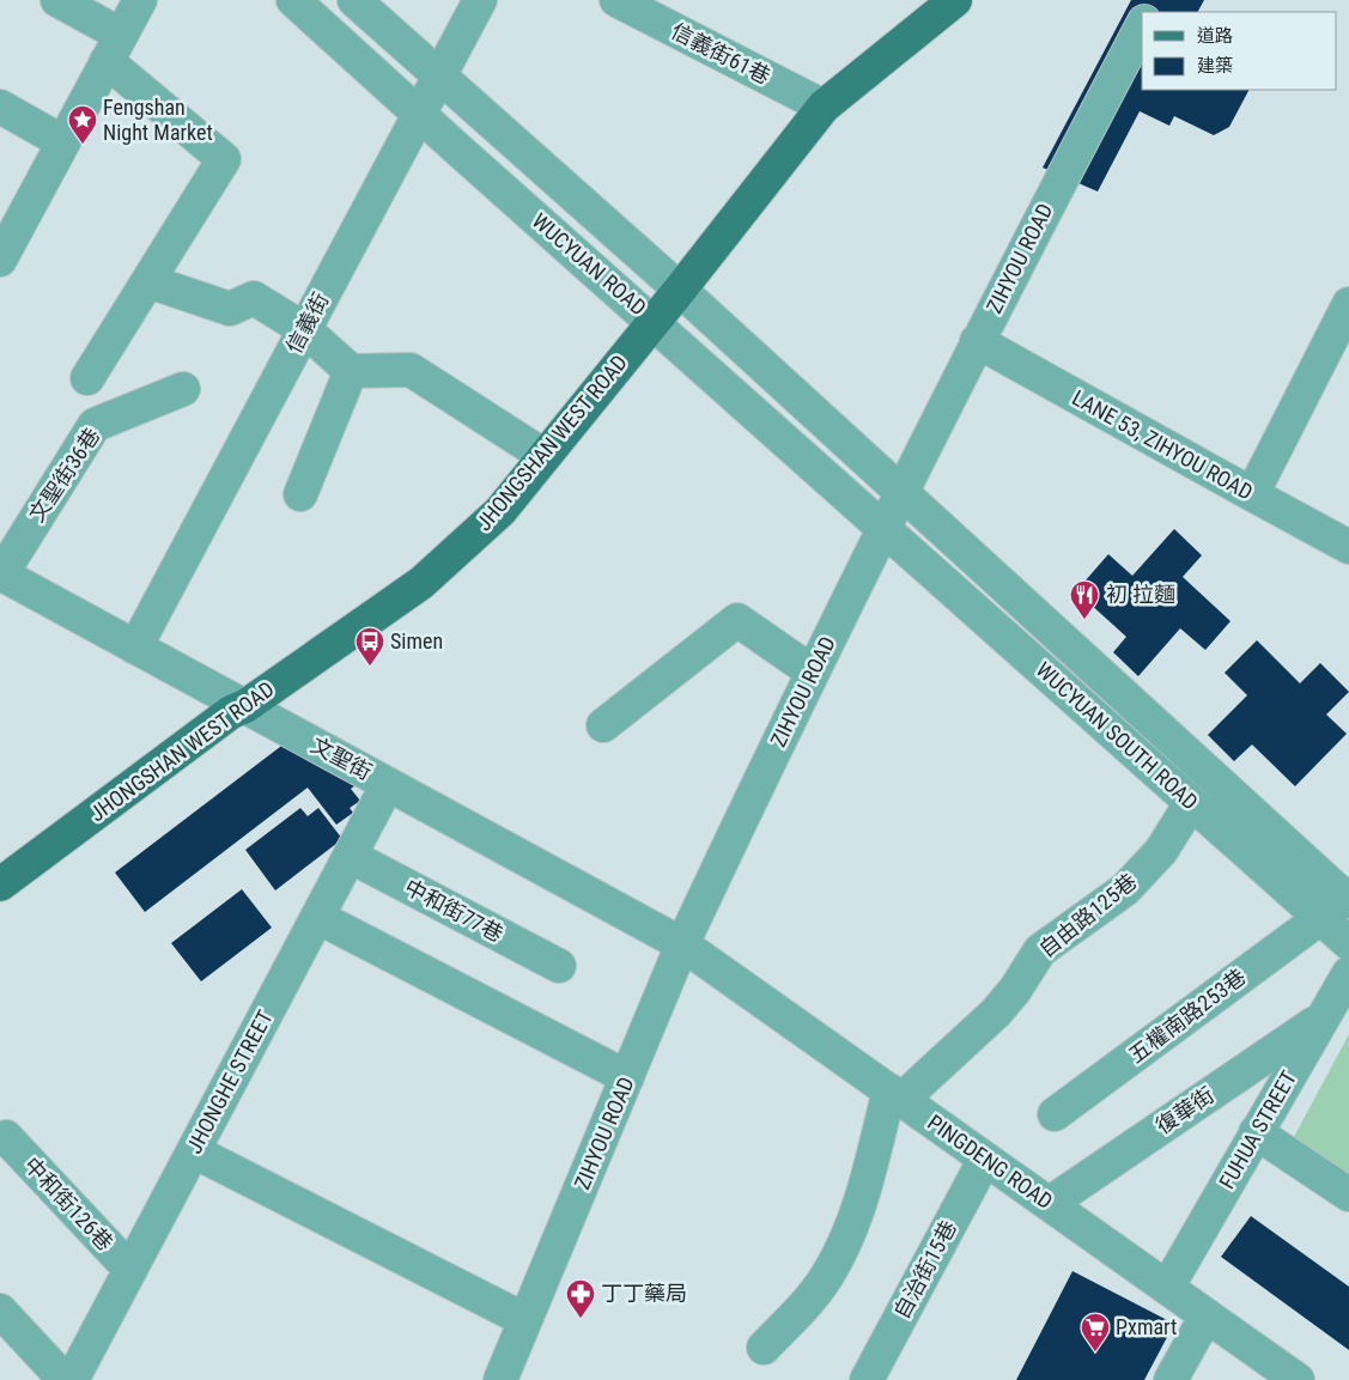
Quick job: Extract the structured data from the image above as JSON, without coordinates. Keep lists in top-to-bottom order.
{
  "streets": {
    "main road": ["JHONGSHAN WEST ROAD"],
    "street": [
      "信義街61巷",
      "ZIHYOU ROAD",
      "WUCYUAN ROAD",
      "信義街",
      "LANE 53, ZIHYOU ROAD",
      "文聖街36巷",
      "WUCYUAN SOUTH ROAD",
      "文聖街",
      "中和街77巷",
      "自由路125巷",
      "五權南路253巷",
      "JHONGHE STREET",
      "復華街",
      "FUHUA STREET",
      "PINGDENG ROAD",
      "中和街126巷",
      "自治街15巷"
    ]
  },
  "crossings": [
    ["信義街61巷", "JHONGSHAN WEST ROAD"],
    ["ZIHYOU ROAD", "WUCYUAN ROAD"],
    ["ZIHYOU ROAD", "LANE 53, ZIHYOU ROAD"],
    ["ZIHYOU ROAD", "WUCYUAN SOUTH ROAD"],
    ["ZIHYOU ROAD", "文聖街"],
    ["ZIHYOU ROAD", "PINGDENG ROAD"],
    ["WUCYUAN ROAD", "信義街"],
    ["WUCYUAN ROAD", "JHONGSHAN WEST ROAD"],
    ["WUCYUAN ROAD", "WUCYUAN SOUTH ROAD"],
    ["信義街", "文聖街"],
    ["JHONGSHAN WEST ROAD", "文聖街"],
    ["文聖街36巷", "文聖街"],
    ["WUCYUAN SOUTH ROAD", "自由路125巷"],
    ["WUCYUAN SOUTH ROAD", "五權南路253巷"],
    ["文聖街", "JHONGHE STREET"],
    ["文聖街", "PINGDENG ROAD"],
    ["中和街77巷", "JHONGHE STREET"],
    ["自由路125巷", "PINGDENG ROAD"],
    ["JHONGHE STREET", "中和街126巷"],
    ["復華街", "FUHUA STREET"],
    ["復華街", "PINGDENG ROAD"],
    ["FUHUA STREET", "PINGDENG ROAD"],
    ["PINGDENG ROAD", "自治街15巷"]
  ],
  "places": {
    "place": ["Fengshan Night Market"],
    "restaurant": ["初 拉麵"],
    "bus stop": ["Simen"],
    "pharmacy": ["丁丁藥局"],
    "supermarket": ["Pxmart"]
  },
  "legend": ["道路", "建築"]
}
